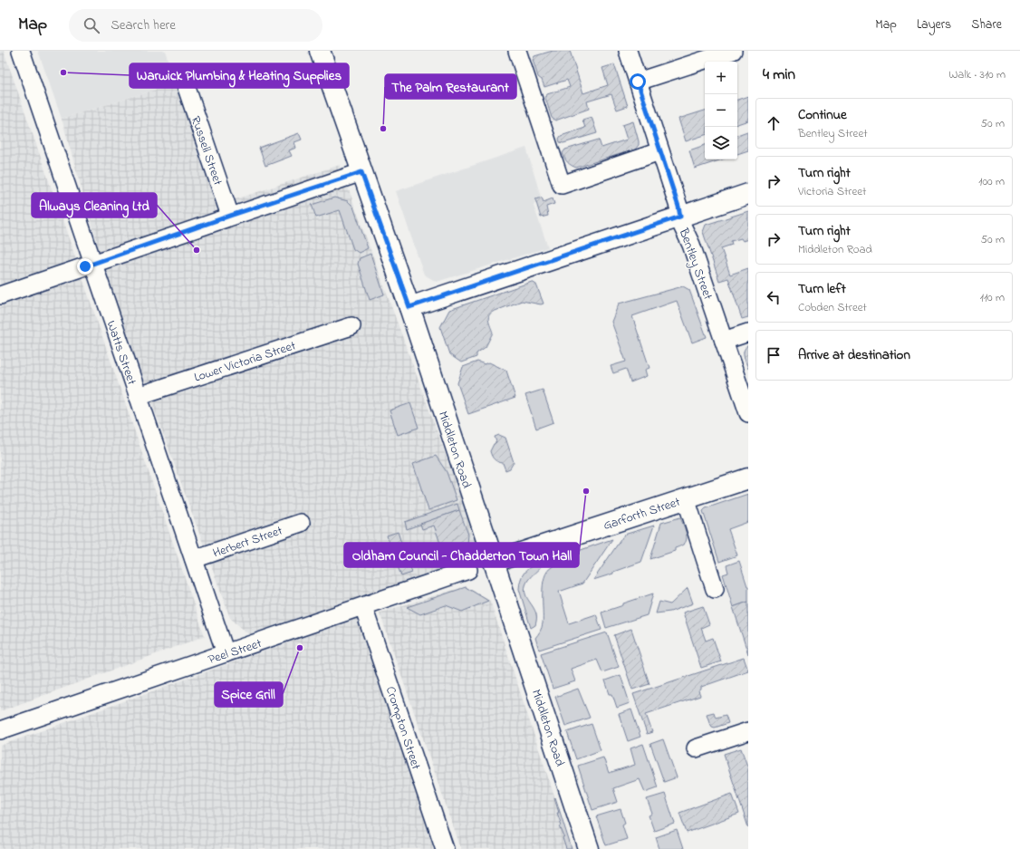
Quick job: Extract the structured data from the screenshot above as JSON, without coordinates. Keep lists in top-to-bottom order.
{
  "streets": {
    "main road": ["Middleton Road", "Garforth Street"],
    "street": [
      "Russell Street",
      "Bentley Street",
      "Watts Street",
      "Lower Victoria Street",
      "Herbert Street",
      "Peel Street",
      "Crompton Street"
    ]
  },
  "crossings": [
    ["Watts Street", "Lower Victoria Street"],
    ["Watts Street", "Herbert Street"],
    ["Watts Street", "Peel Street"],
    ["Middleton Road", "Garforth Street"],
    ["Peel Street", "Crompton Street"]
  ],
  "places": [
    "Warwick Plumbing & Heating Supplies",
    "The Palm Restaurant",
    "Always Cleaning Ltd",
    "Oldham Council - Chadderton Town Hall",
    "Spice Grill"
  ],
  "page": {
    "header": "Map",
    "search": "Search here",
    "nav": ["Map", "Layers", "Share"],
    "heading": ["4 min", "Walk · 310 m"],
    "map_buttons": ["+", "−"],
    "list": [
      ["Continue", "Bentley Street", "50 m"],
      ["Turn right", "Victoria Street", "100 m"],
      ["Turn right", "Middleton Road", "50 m"],
      ["Turn left", "Cobden Street", "110 m"],
      "Arrive at destination"
    ]
  }
}
